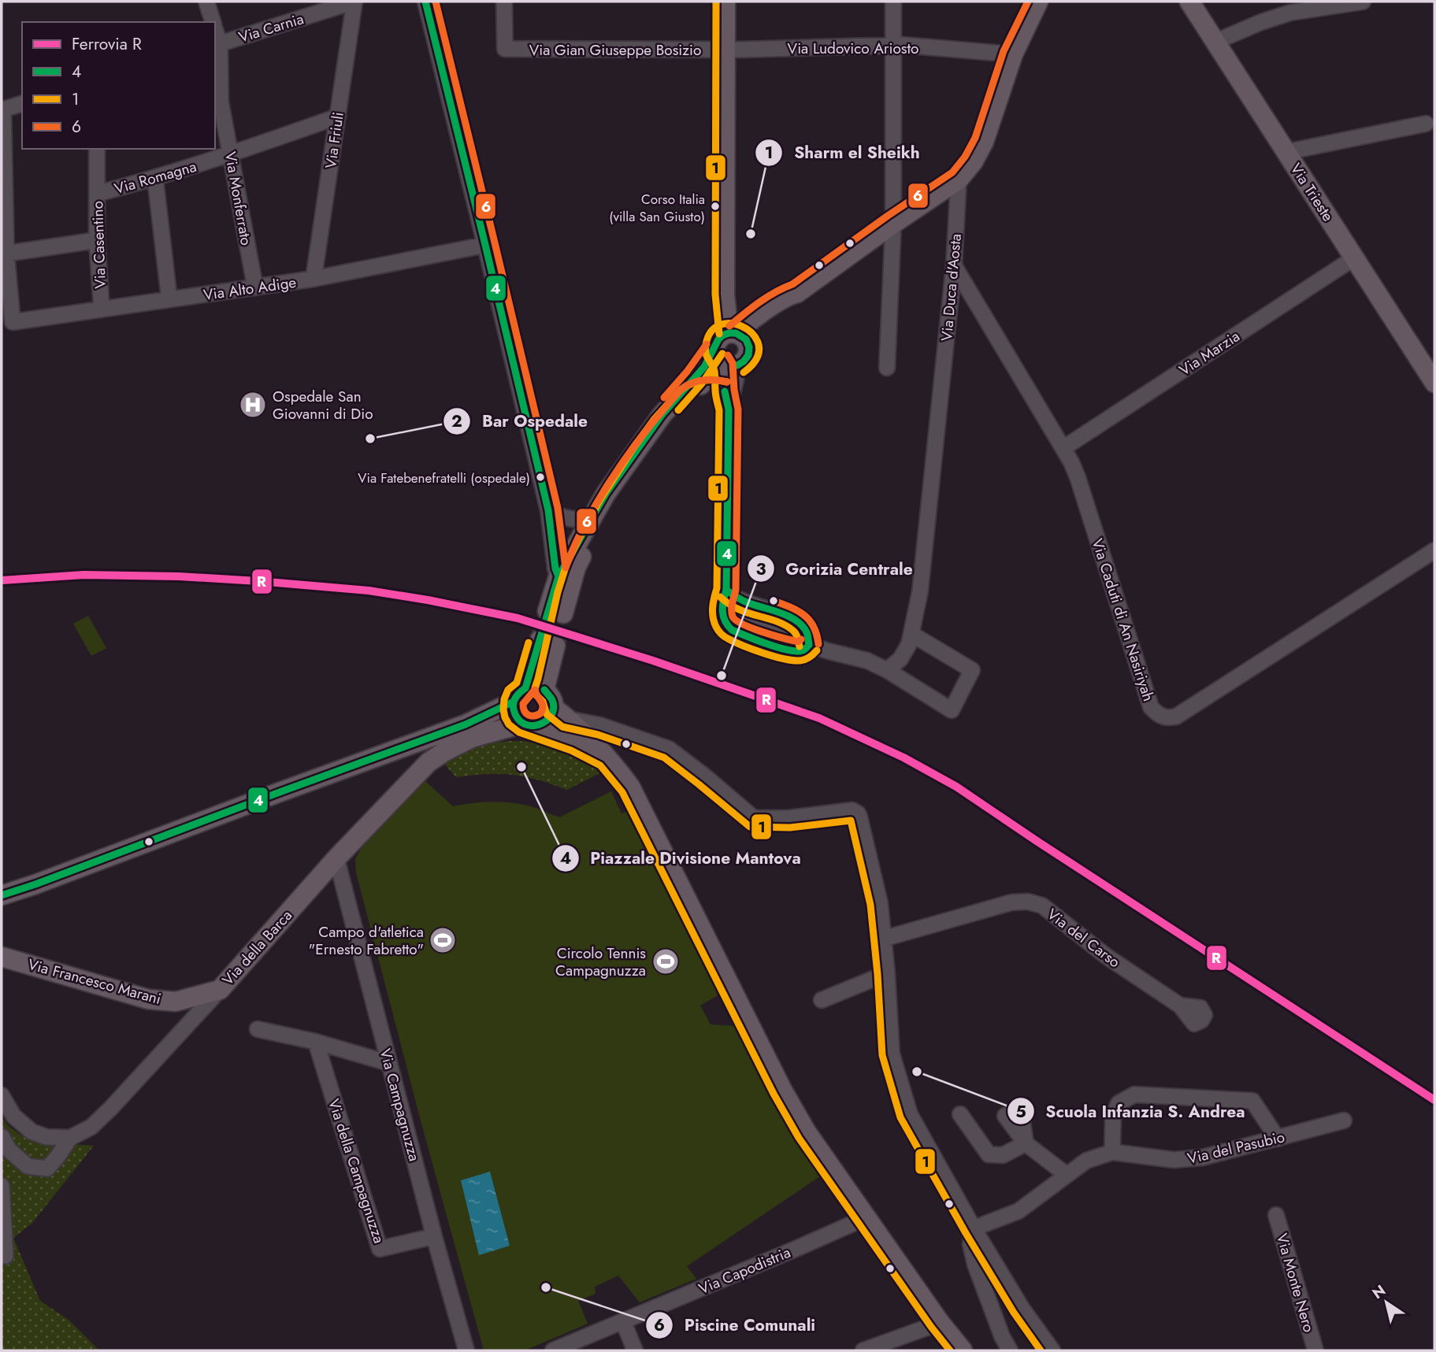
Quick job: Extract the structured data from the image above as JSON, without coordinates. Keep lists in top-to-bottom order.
{
  "streets": {
    "main road": ["Via Trieste", "Via della Barca", "Via Francesco Marani"],
    "street": [
      "Via Carnia",
      "Via Ludovico Ariosto",
      "Via Gian Giuseppe Bosizio",
      "Via Friuli",
      "Via Romagna",
      "Via Monferrato",
      "Via Casentino",
      "Via Duca d'Aosta",
      "Via Alto Adige",
      "Via Marzia",
      "Via Caduti di An Nasiriyah",
      "Via del Carso",
      "Via Campagnuzza",
      "Via del Pasubio",
      "Via della Campagnuzza",
      "Via Capodistria",
      "Via Monte Nero"
    ]
  },
  "crossings": [
    ["Via Carnia", "Via Friuli"],
    ["Via Carnia", "Via Monferrato"],
    ["Via Ludovico Ariosto", "Via Gian Giuseppe Bosizio"],
    ["Via Friuli", "Via Romagna"],
    ["Via Friuli", "Via Alto Adige"],
    ["Via Romagna", "Via Monferrato"],
    ["Via Romagna", "Via Casentino"],
    ["Via Trieste", "Via Marzia"],
    ["Via Monferrato", "Via Alto Adige"],
    ["Via Casentino", "Via Alto Adige"],
    ["Via Duca d'Aosta", "Via Caduti di An Nasiriyah"],
    ["Via Marzia", "Via Caduti di An Nasiriyah"],
    ["Via della Barca", "Via Francesco Marani"],
    ["Via della Barca", "Via Campagnuzza"],
    ["Via Campagnuzza", "Via della Campagnuzza"]
  ],
  "places": {
    "other": [
      "Corso Italia (villa San Giusto)",
      "Sharm el Sheikh",
      "Bar Ospedale",
      "Via Fatebenefratelli (ospedale)",
      "Gorizia Centrale",
      "Piazzale Divisione Mantova",
      "Scuola Infanzia S. Andrea",
      "Piscine Comunali"
    ],
    "hospital": ["Ospedale San Giovanni di Dio"],
    "sports": ["Campo d'atletica \"Ernesto Fabretto\"", "Circolo Tennis Campagnuzza"]
  },
  "lines": [
    "transit line 4",
    "transit line 1",
    "transit line 6",
    "rail line R"
  ],
  "legend": [
    "Ferrovia R",
    "4",
    "1",
    "6"
  ],
  "north": "top left"
}
